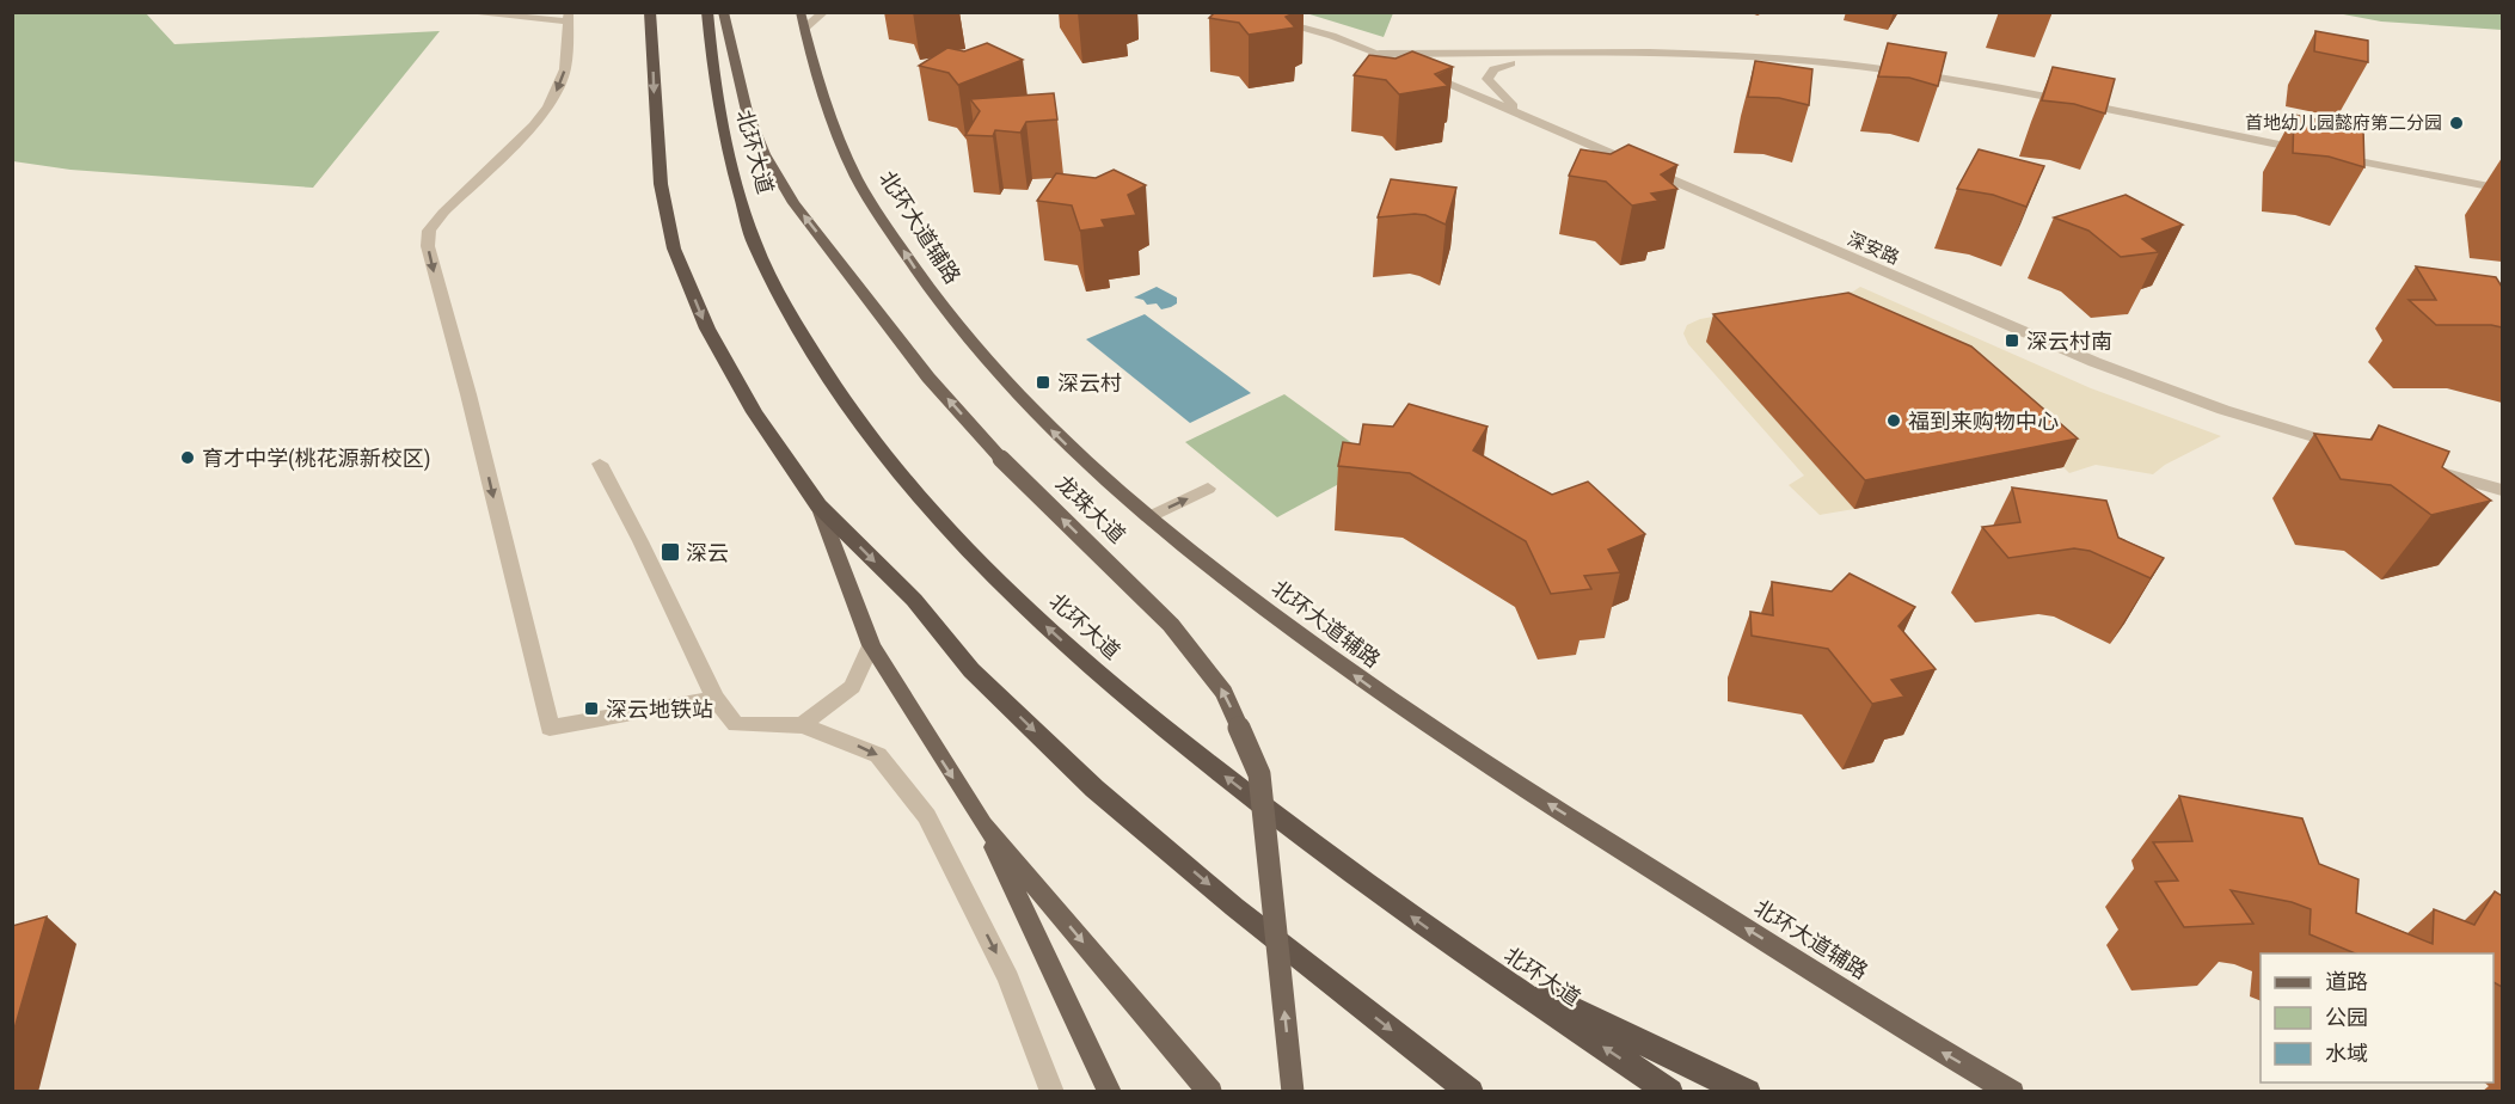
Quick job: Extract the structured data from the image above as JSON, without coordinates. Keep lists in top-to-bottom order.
{
  "streets": {
    "highway": ["北环大道"],
    "main road": ["北环大道辅路", "龙珠大道"],
    "street": ["深安路"]
  },
  "one_way": ["北环大道辅路", "龙珠大道"],
  "places": {
    "other": ["首地幼儿园懿府第二分园", "福到来购物中心", "育才中学(桃花源新校区)"],
    "transit": [
      "深云村南",
      "深云村",
      "深云",
      "深云地铁站"
    ]
  },
  "legend": ["道路", "公园", "水域"]
}
